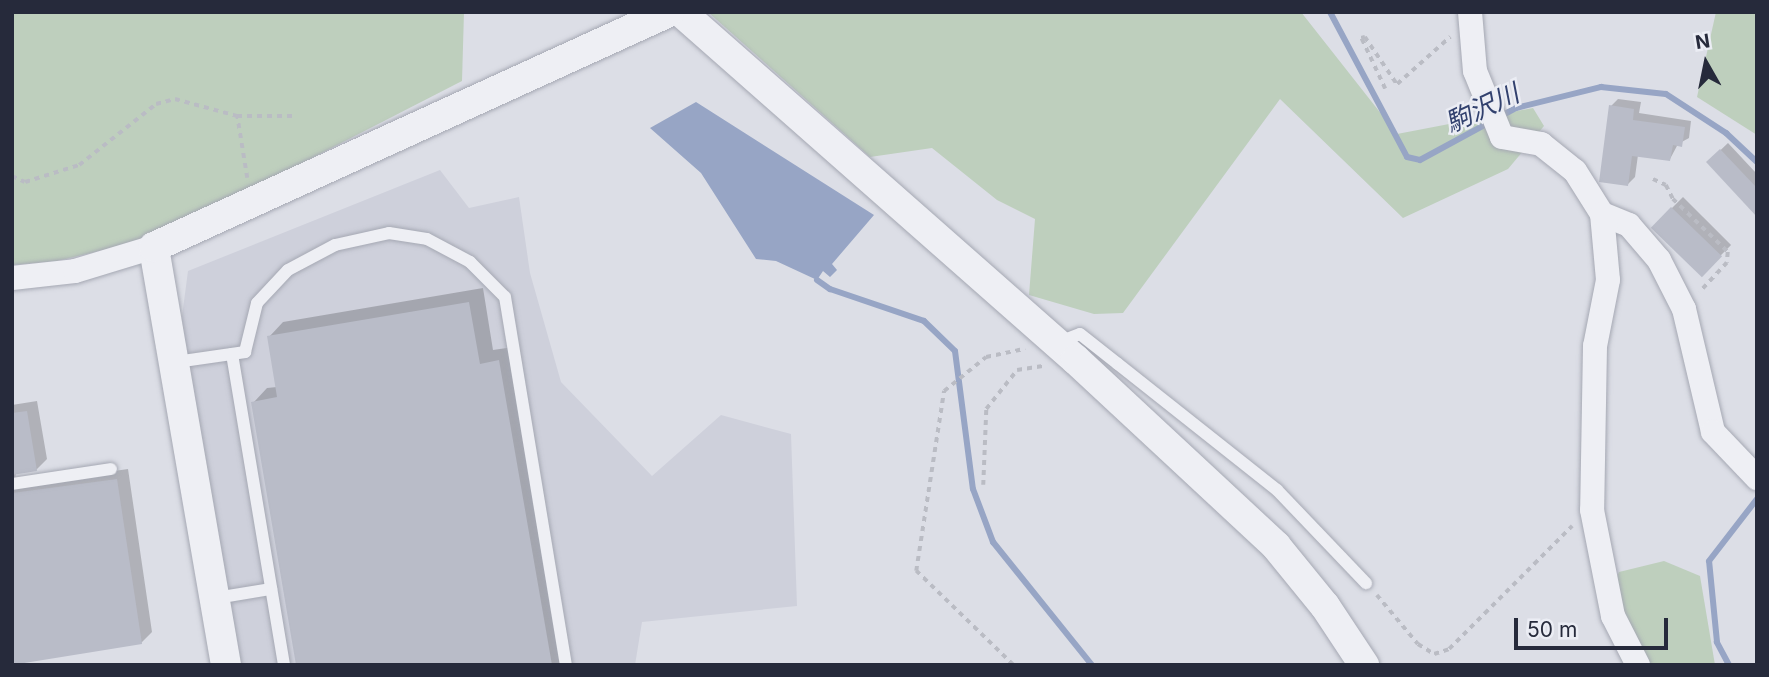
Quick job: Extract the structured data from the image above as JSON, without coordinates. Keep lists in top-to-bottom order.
{
  "water": ["駒沢川"],
  "scale_bar": "50 m",
  "north": "top"
}
